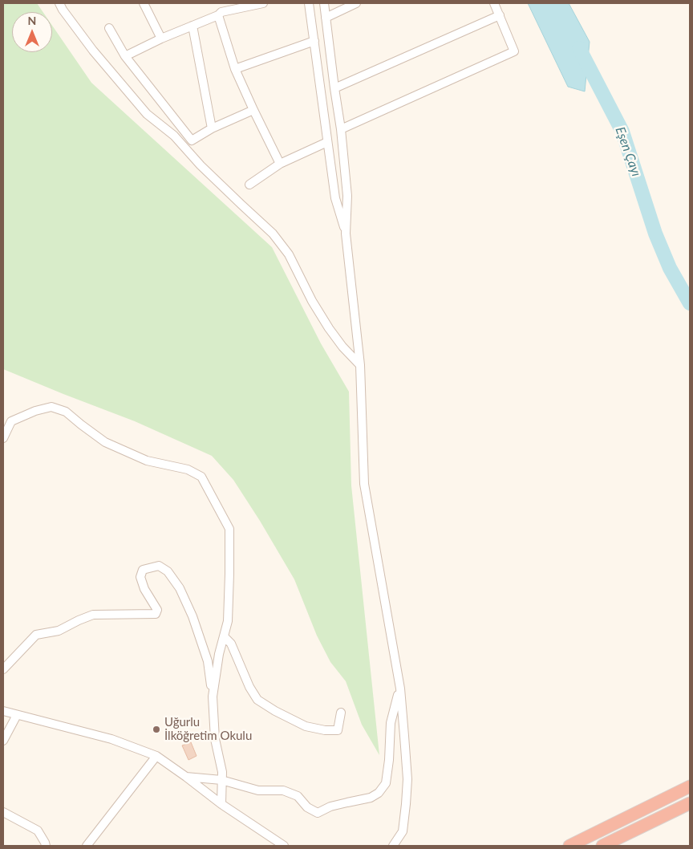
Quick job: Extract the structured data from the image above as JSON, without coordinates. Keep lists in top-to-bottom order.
{
  "water": ["Eşen Çayı"],
  "places": ["Uğurlu İlköğretim Okulu"],
  "north": "top"
}
